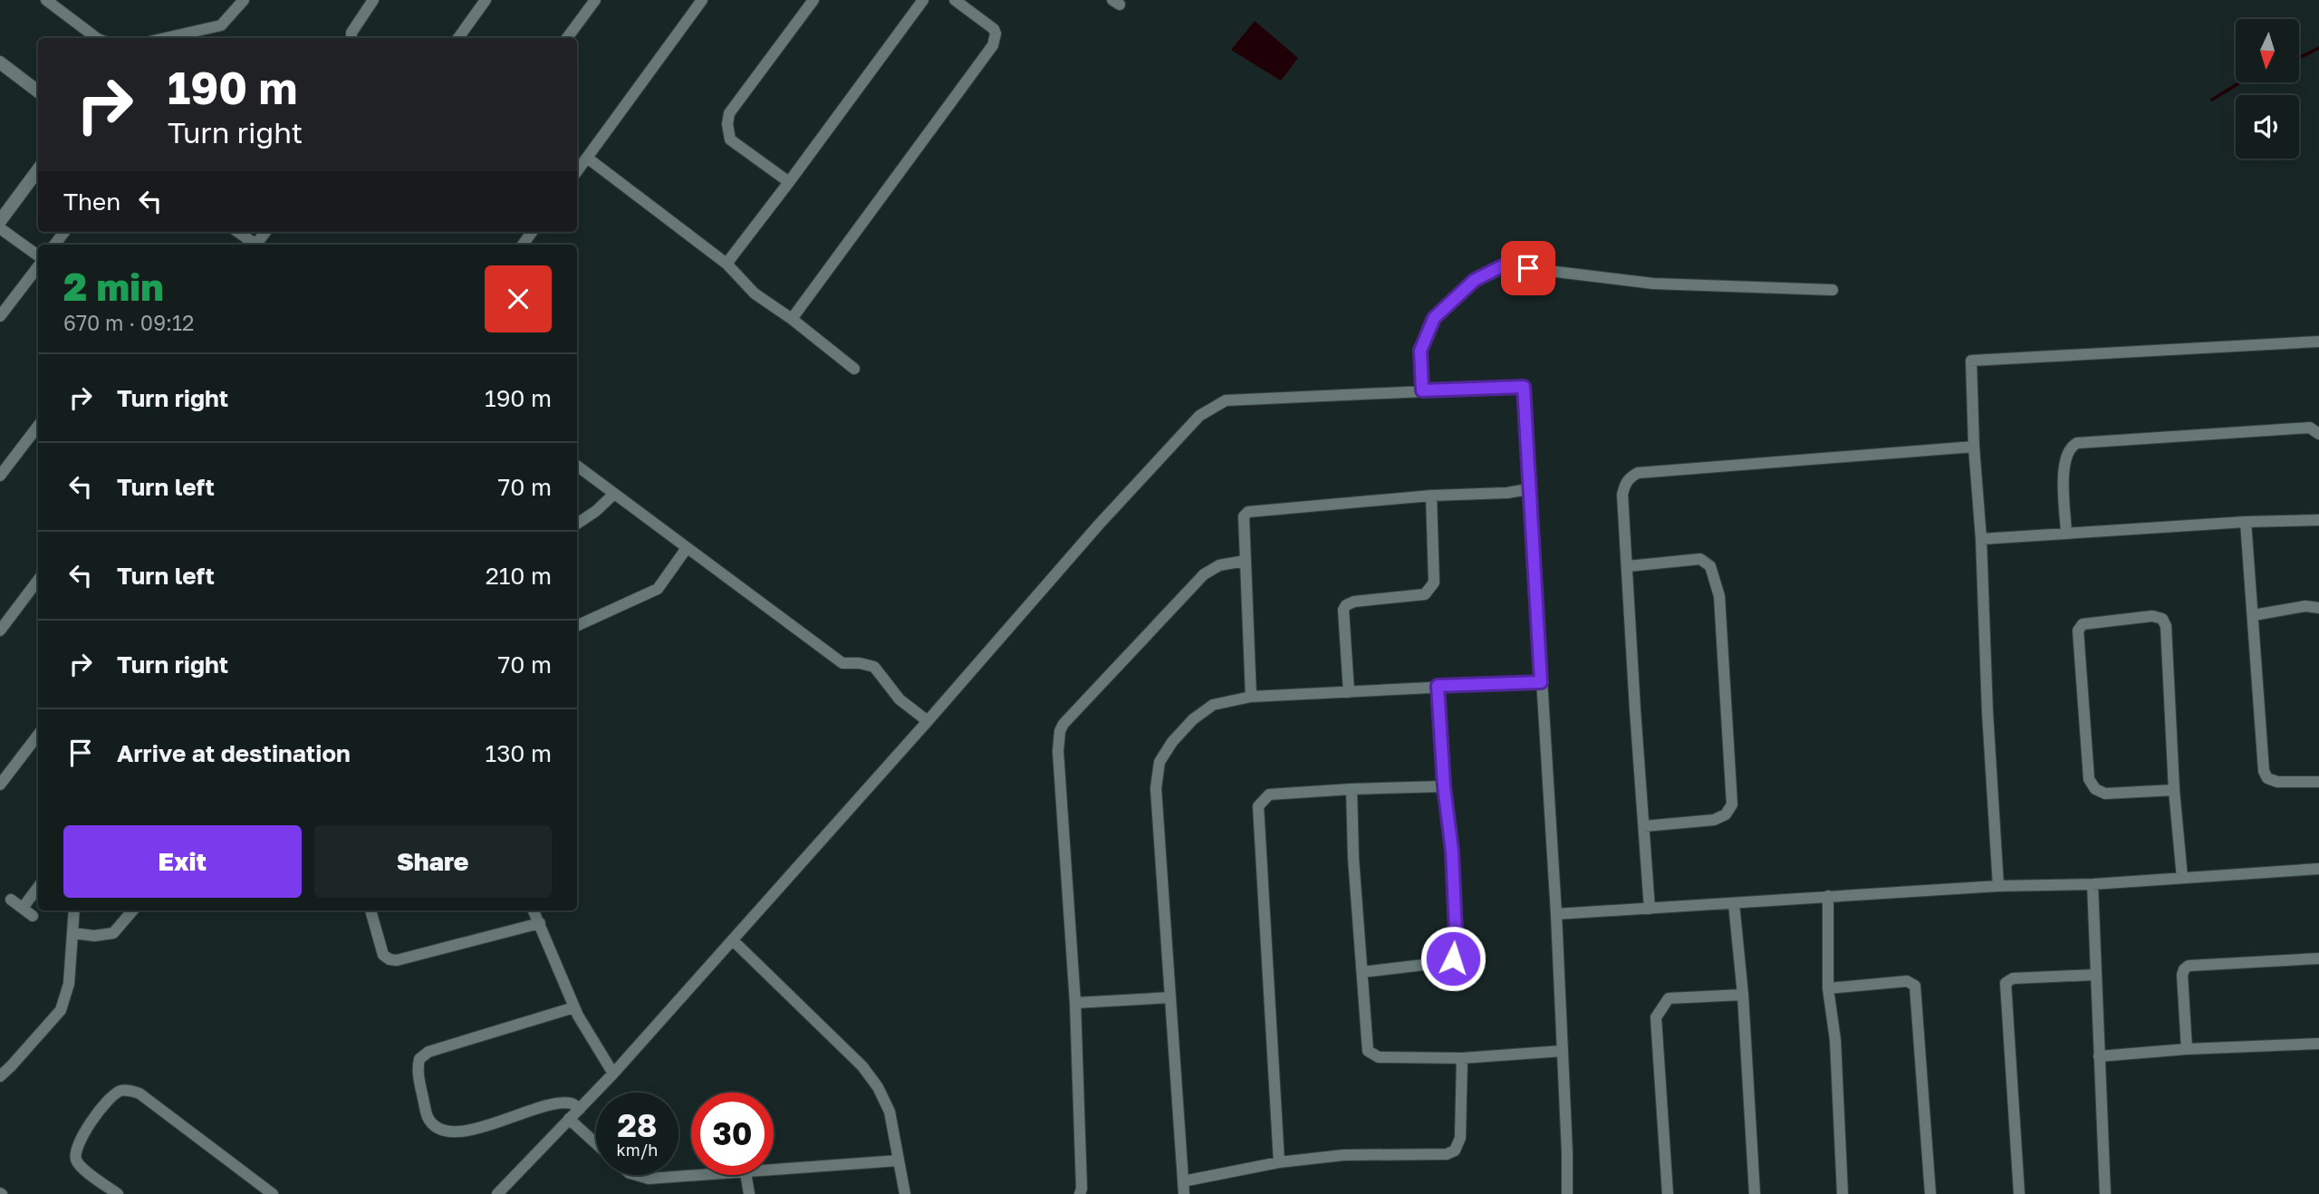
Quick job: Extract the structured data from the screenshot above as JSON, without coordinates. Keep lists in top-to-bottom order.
{
  "north": "bottom",
  "page": {
    "turn": ["190 m", "Turn right"],
    "then": "Then",
    "heading": ["2 min", "670 m · 09:12"],
    "list": [
      {
        "name": "Turn right",
        "value": "190 m"
      },
      {
        "name": "Turn left",
        "value": "70 m"
      },
      {
        "name": "Turn left",
        "value": "210 m"
      },
      {
        "name": "Turn right",
        "value": "70 m"
      },
      {
        "name": "Arrive at destination",
        "value": "130 m"
      }
    ],
    "buttons": ["Exit", "Share"],
    "speed": "28 km/h",
    "limit": "30"
  }
}
